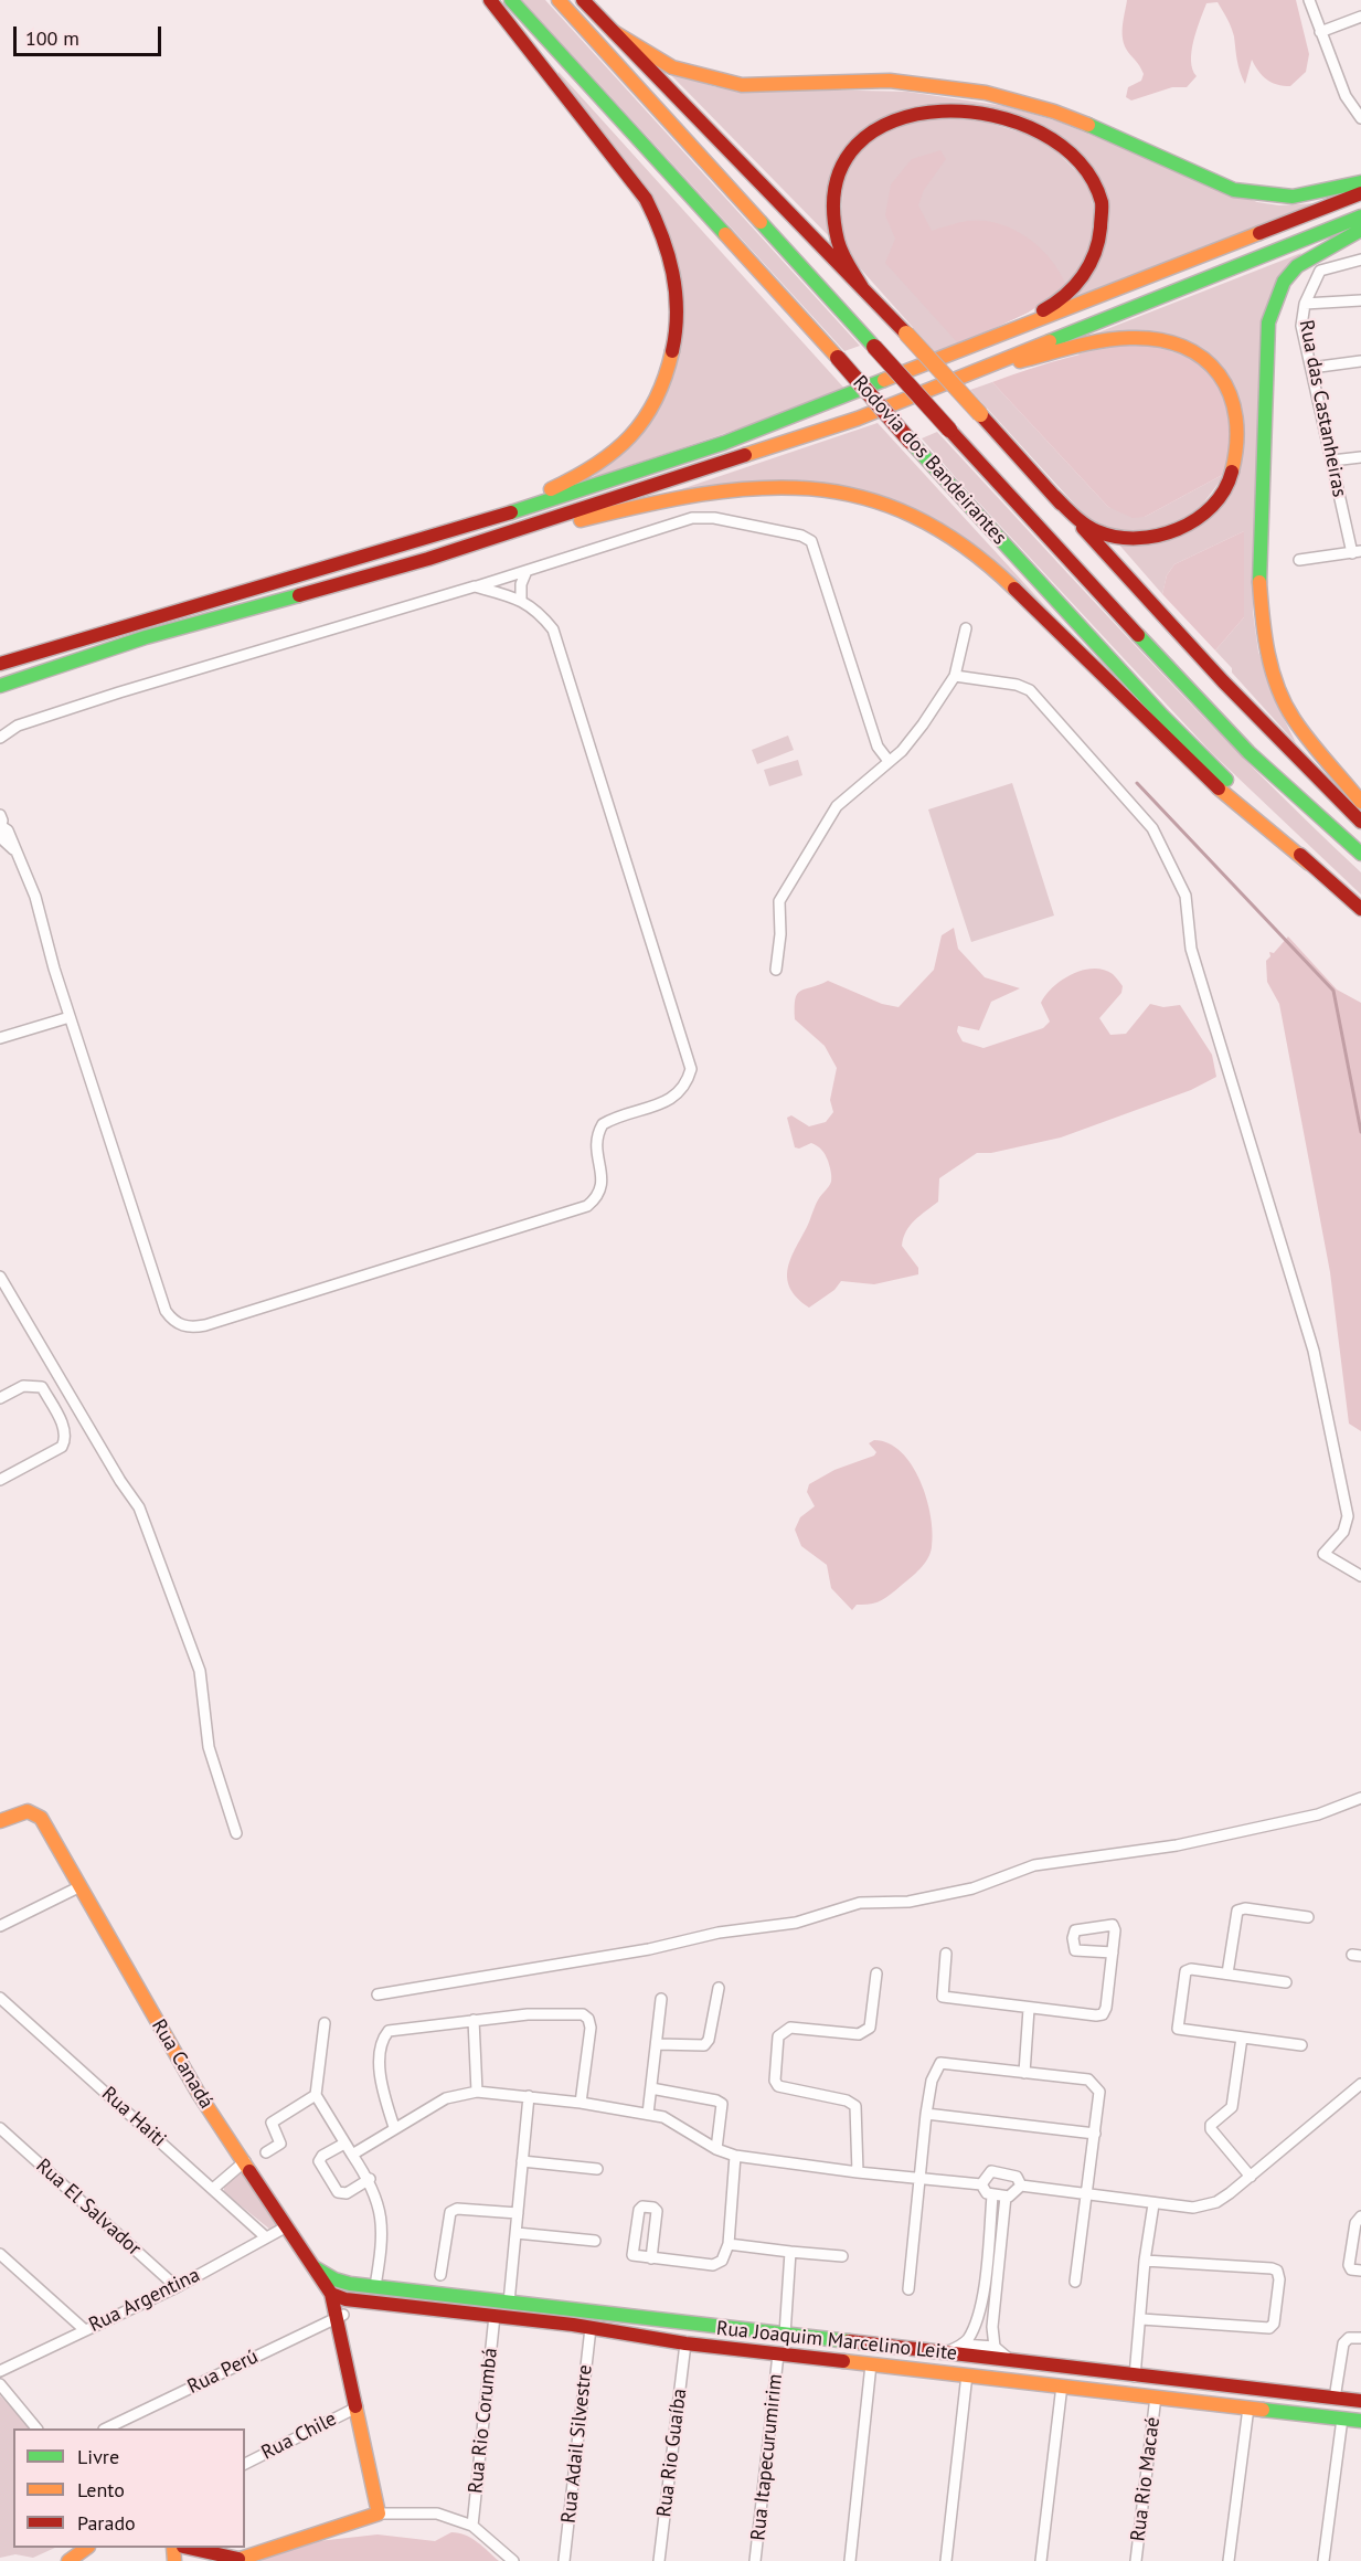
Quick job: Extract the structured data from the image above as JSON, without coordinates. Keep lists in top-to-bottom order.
{
  "streets": {
    "main road": ["Rodovia dos Bandeirantes", "Rua Canadá", "Rua Joaquim Marcelino Leite"],
    "street": [
      "Rua das Castanheiras",
      "Rua Haiti",
      "Rua El Salvador",
      "Rua Argentina",
      "Rua Perú",
      "Rua Rio Corumbá",
      "Rua Chile",
      "Rua Adail Silvestre",
      "Rua Rio Guaíba",
      "Rua Itapecurumirim",
      "Rua Rio Macaé"
    ]
  },
  "crossings": [
    ["Rua Canadá", "Rua Argentina"],
    ["Rua Canadá", "Rua Joaquim Marcelino Leite"],
    ["Rua Canadá", "Rua Perú"],
    ["Rua Canadá", "Rua Chile"],
    ["Rua Haiti", "Rua Argentina"],
    ["Rua El Salvador", "Rua Argentina"],
    ["Rua Joaquim Marcelino Leite", "Rua Rio Corumbá"],
    ["Rua Joaquim Marcelino Leite", "Rua Adail Silvestre"],
    ["Rua Joaquim Marcelino Leite", "Rua Rio Guaíba"],
    ["Rua Joaquim Marcelino Leite", "Rua Itapecurumirim"],
    ["Rua Joaquim Marcelino Leite", "Rua Rio Macaé"]
  ],
  "legend": ["Livre", "Lento", "Parado"],
  "scale_bar": "100 m"
}
